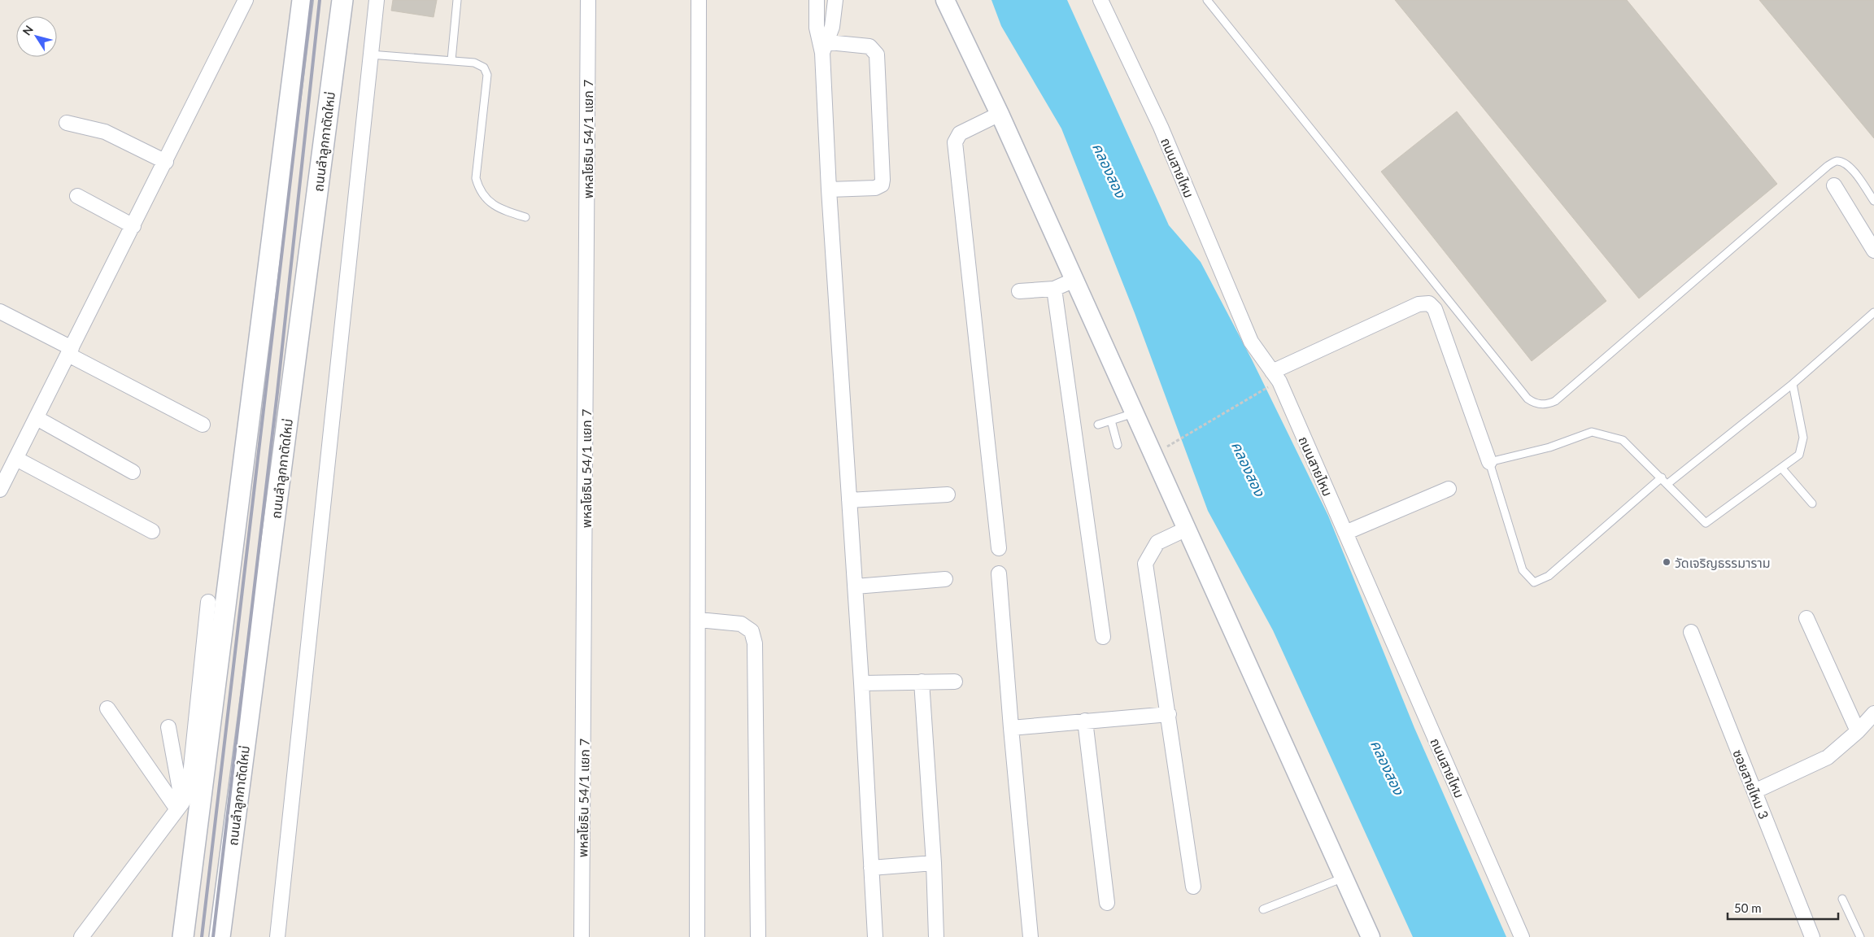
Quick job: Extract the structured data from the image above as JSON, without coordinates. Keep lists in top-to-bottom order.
{
  "streets": {
    "main road": ["ถนนลำลูกกาตัดใหม่"],
    "street": ["พหลโยธิน 54/1 แยก 7", "ถนนสายไหม", "ซอยสายไหม 3"]
  },
  "water": ["คลองสอง"],
  "places": ["วัดเจริญธรรมาราม"],
  "scale_bar": "50 m",
  "north": "top left"
}
